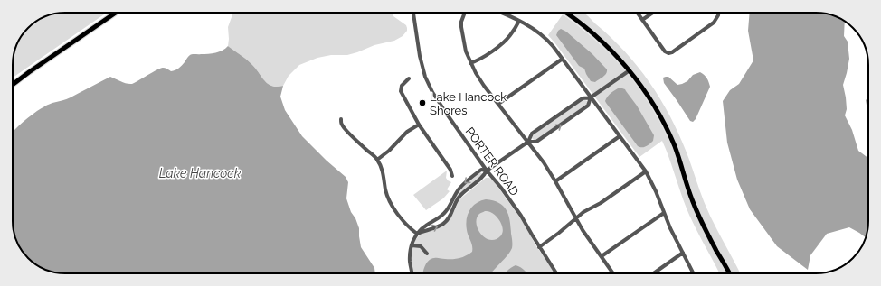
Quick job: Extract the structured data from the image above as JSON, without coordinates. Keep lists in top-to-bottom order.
{
  "streets": {
    "street": ["PORTER ROAD"]
  },
  "water": ["Lake Hancock"],
  "places": ["Lake Hancock Shores"]
}
